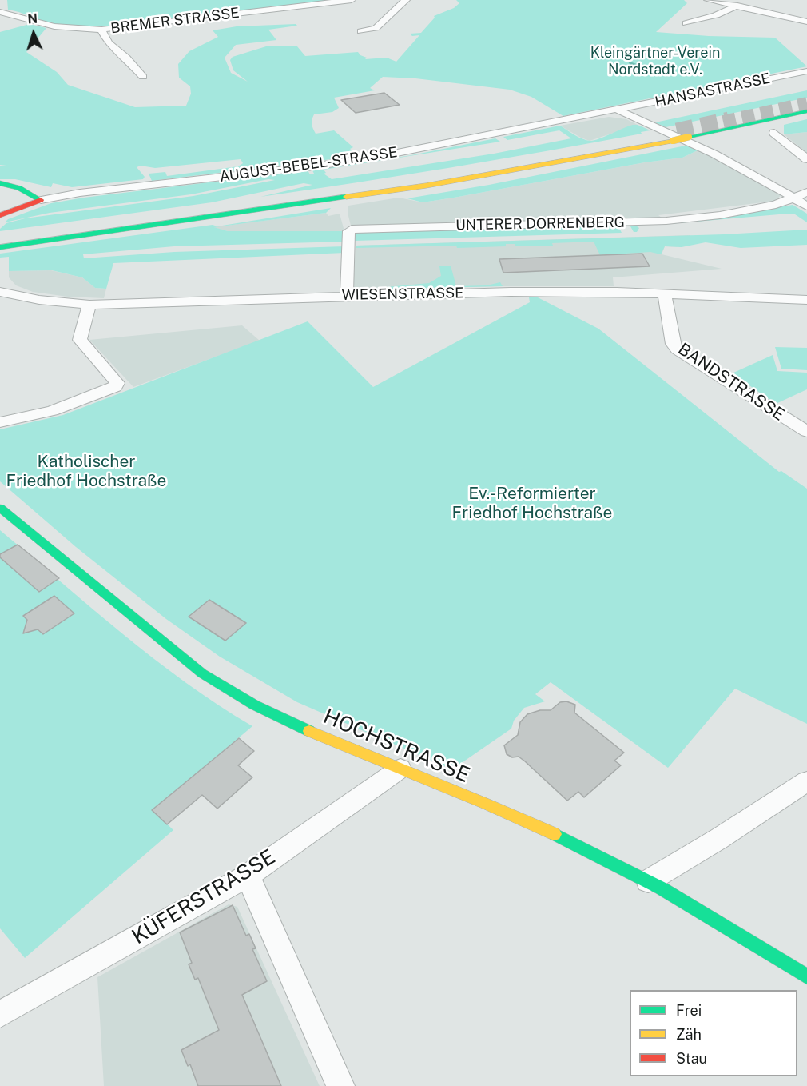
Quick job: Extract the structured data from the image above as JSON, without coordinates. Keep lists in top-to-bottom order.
{
  "streets": {
    "main road": ["AUGUST-BEBEL-STRASSE", "HOCHSTRASSE"],
    "street": [
      "BREMER STRASSE",
      "HANSASTRASSE",
      "UNTERER DORRENBERG",
      "WIESENSTRASSE",
      "BANDSTRASSE",
      "KÜFERSTRASSE"
    ]
  },
  "crossings": [
    ["HANSASTRASSE", "AUGUST-BEBEL-STRASSE"],
    ["UNTERER DORRENBERG", "WIESENSTRASSE"],
    ["WIESENSTRASSE", "BANDSTRASSE"],
    ["HOCHSTRASSE", "KÜFERSTRASSE"]
  ],
  "parks": ["Kleingärtner-Verein Nordstadt e.V.", "Katholischer Friedhof Hochstraße", "Ev.-Reformierter Friedhof Hochstraße"],
  "legend": ["Frei", "Zäh", "Stau"],
  "north": "top"
}
